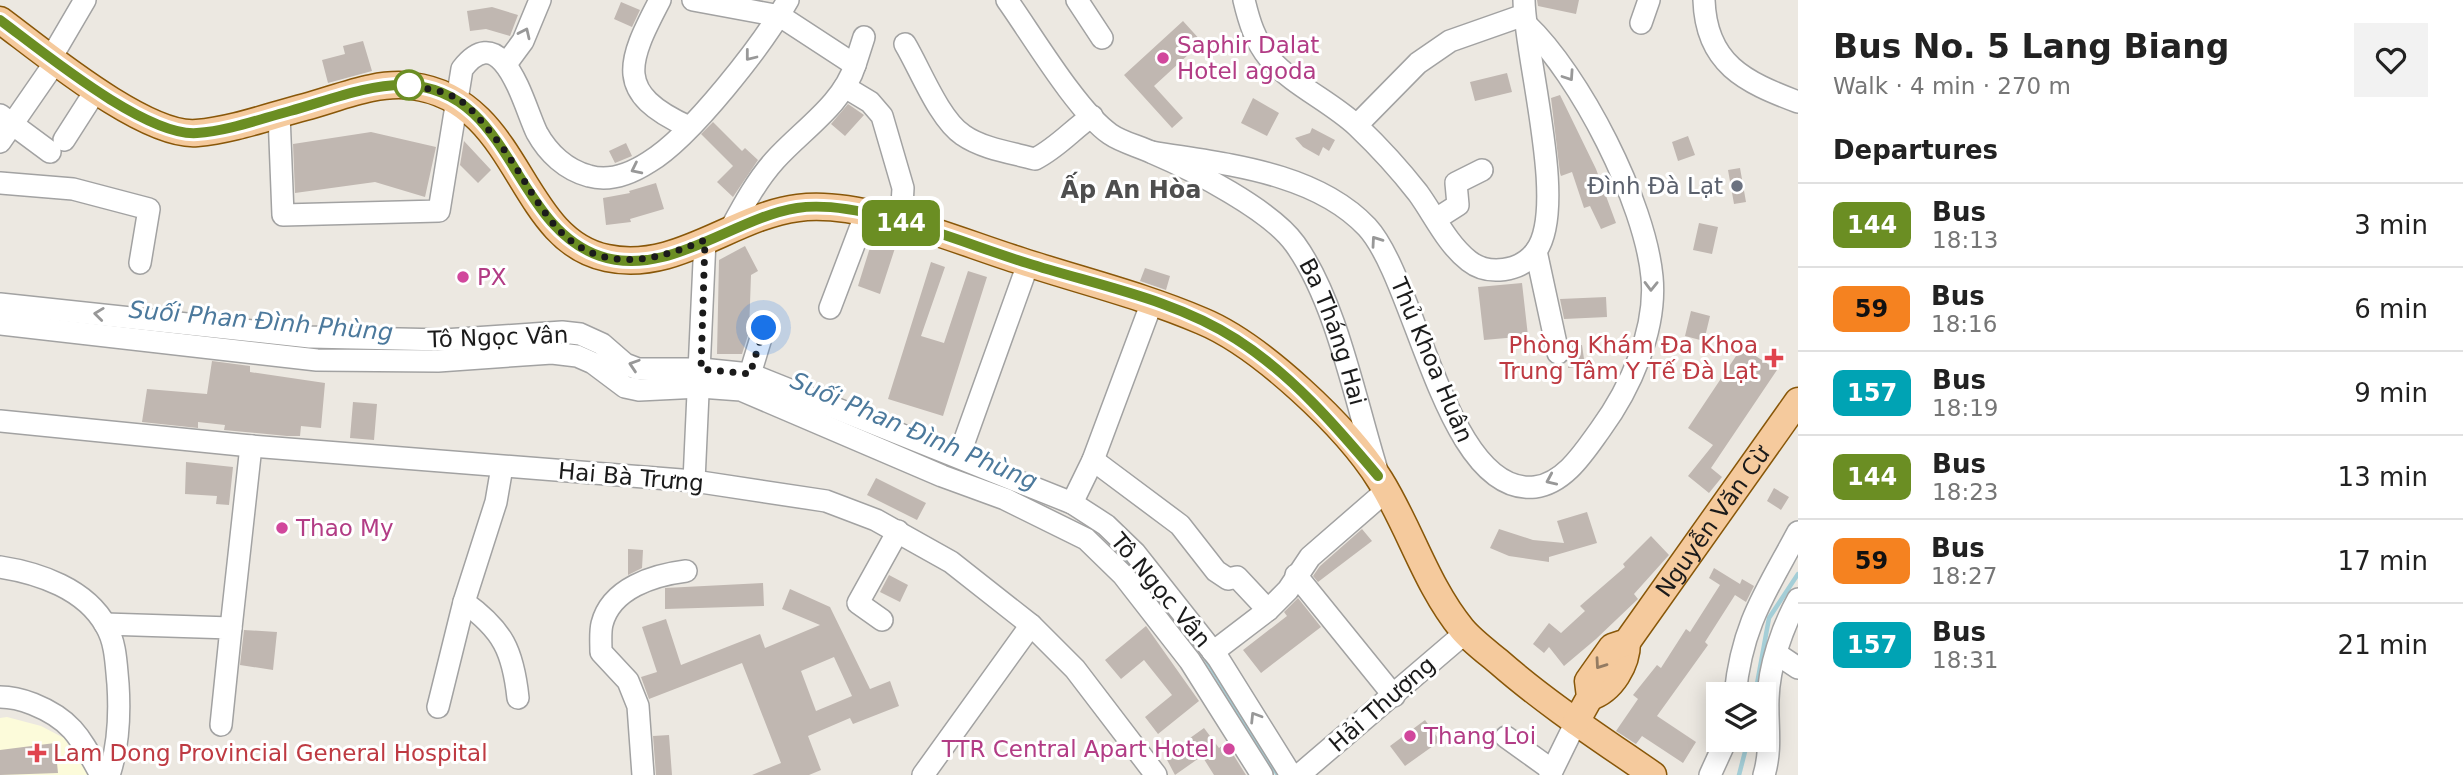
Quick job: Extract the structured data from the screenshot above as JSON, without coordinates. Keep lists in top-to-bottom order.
{
  "streets": {
    "main road": ["Ba Tháng Hai", "Nguyễn Văn Cừ"],
    "street": [
      "Tô Ngọc Vân",
      "Thủ Khoa Huân",
      "Hai Bà Trưng",
      "Hải Thượng"
    ]
  },
  "crossings": [
    ["Ba Tháng Hai", "Thủ Khoa Huân"],
    ["Ba Tháng Hai", "Nguyễn Văn Cừ"],
    ["Ba Tháng Hai", "Hải Thượng"]
  ],
  "districts": ["Ấp An Hòa"],
  "water": ["Suối Phan Đình Phùng"],
  "places": {
    "other": [
      "Saphir Dalat Hotel agoda",
      "Đình Đà Lạt",
      "PX",
      "Thao My",
      "Thang Loi",
      "TTR Central Apart Hotel"
    ],
    "health": ["Phòng Khám Đa Khoa Trung Tâm Y Tế Đà Lạt", "Lam Dong Provincial General Hospital"]
  },
  "lines": ["bus line 144"],
  "page": {
    "on_map": "144",
    "heading": [
      ["Bus No. 5 Lang Biang", "Walk · 4 min · 270 m"],
      "Departures"
    ],
    "list": [
      {
        "mark": "144",
        "name": "Bus",
        "note": "18:13",
        "value": "3 min"
      },
      {
        "mark": "59",
        "name": "Bus",
        "note": "18:16",
        "value": "6 min"
      },
      {
        "mark": "157",
        "name": "Bus",
        "note": "18:19",
        "value": "9 min"
      },
      {
        "mark": "144",
        "name": "Bus",
        "note": "18:23",
        "value": "13 min"
      },
      {
        "mark": "59",
        "name": "Bus",
        "note": "18:27",
        "value": "17 min"
      },
      {
        "mark": "157",
        "name": "Bus",
        "note": "18:31",
        "value": "21 min"
      }
    ]
  }
}
